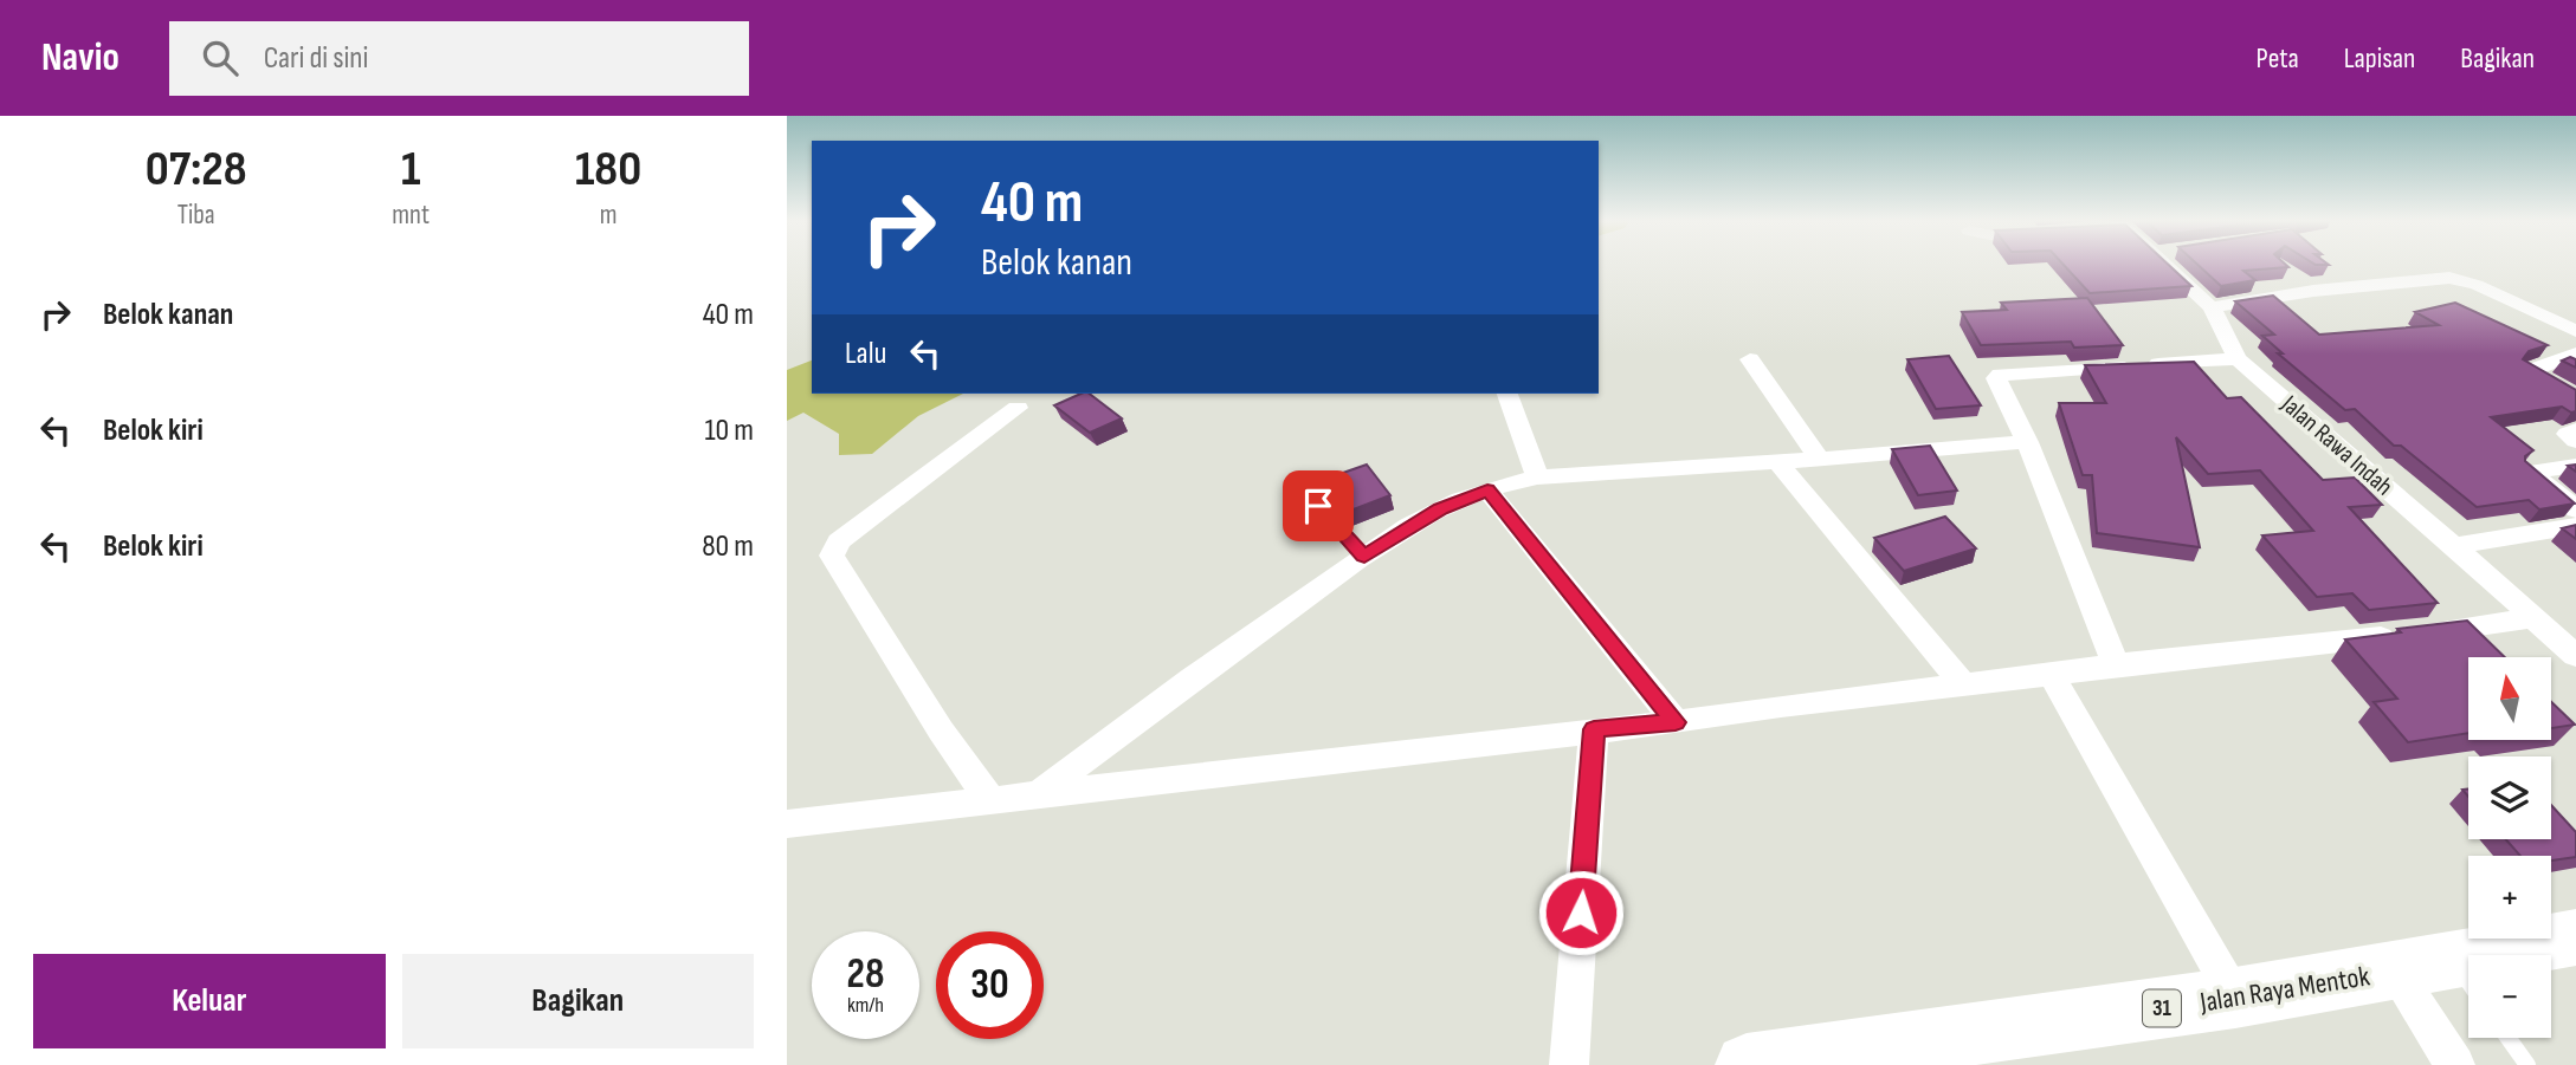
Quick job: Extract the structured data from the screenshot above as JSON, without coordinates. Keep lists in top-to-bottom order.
{
  "streets": {
    "highway": ["Jalan Raya Mentok", "31"],
    "street": ["Jalan Rawa Indah"]
  },
  "north": "top",
  "page": {
    "header": "Navio",
    "search": "Cari di sini",
    "nav": ["Peta", "Lapisan", "Bagikan"],
    "eta": [
      "07:28",
      "Tiba",
      "1",
      "mnt",
      "180",
      "m"
    ],
    "turn": ["40 m", "Belok kanan"],
    "list": [
      {
        "name": "Belok kanan",
        "value": "40 m"
      },
      {
        "name": "Belok kiri",
        "value": "10 m"
      },
      {
        "name": "Belok kiri",
        "value": "80 m"
      }
    ],
    "then": "Lalu",
    "map_buttons": ["+", "−"],
    "speed": "28 km/h",
    "limit": "30",
    "buttons": ["Keluar", "Bagikan"]
  }
}
